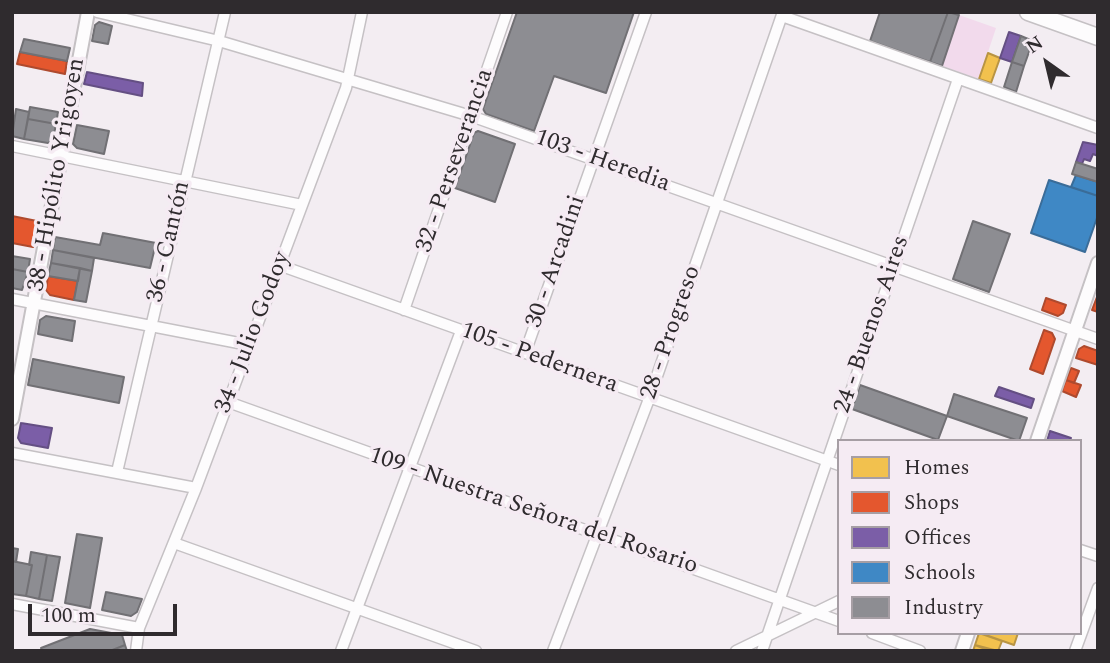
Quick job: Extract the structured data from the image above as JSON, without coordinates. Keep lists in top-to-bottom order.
{
  "streets": {
    "street": [
      "32 - Perseverancia",
      "103 - Heredia",
      "38 - Hipólito Yrigoyen",
      "36 - Cantón",
      "30 - Arcadini",
      "24 - Buenos Aires",
      "34 - Julio Godoy",
      "28 - Progreso",
      "105 - Pedernera",
      "109 - Nuestra Señora del Rosario"
    ]
  },
  "crossings": [
    ["32 - Perseverancia", "103 - Heredia"],
    ["32 - Perseverancia", "105 - Pedernera"],
    ["103 - Heredia", "36 - Cantón"],
    ["103 - Heredia", "30 - Arcadini"],
    ["103 - Heredia", "24 - Buenos Aires"],
    ["103 - Heredia", "34 - Julio Godoy"],
    ["103 - Heredia", "28 - Progreso"],
    ["30 - Arcadini", "105 - Pedernera"],
    ["24 - Buenos Aires", "105 - Pedernera"],
    ["24 - Buenos Aires", "109 - Nuestra Señora del Rosario"],
    ["34 - Julio Godoy", "105 - Pedernera"],
    ["34 - Julio Godoy", "109 - Nuestra Señora del Rosario"],
    ["28 - Progreso", "105 - Pedernera"],
    ["28 - Progreso", "109 - Nuestra Señora del Rosario"]
  ],
  "legend": [
    "Homes",
    "Shops",
    "Offices",
    "Schools",
    "Industry"
  ],
  "scale_bar": "100 m",
  "north": "top left"
}
